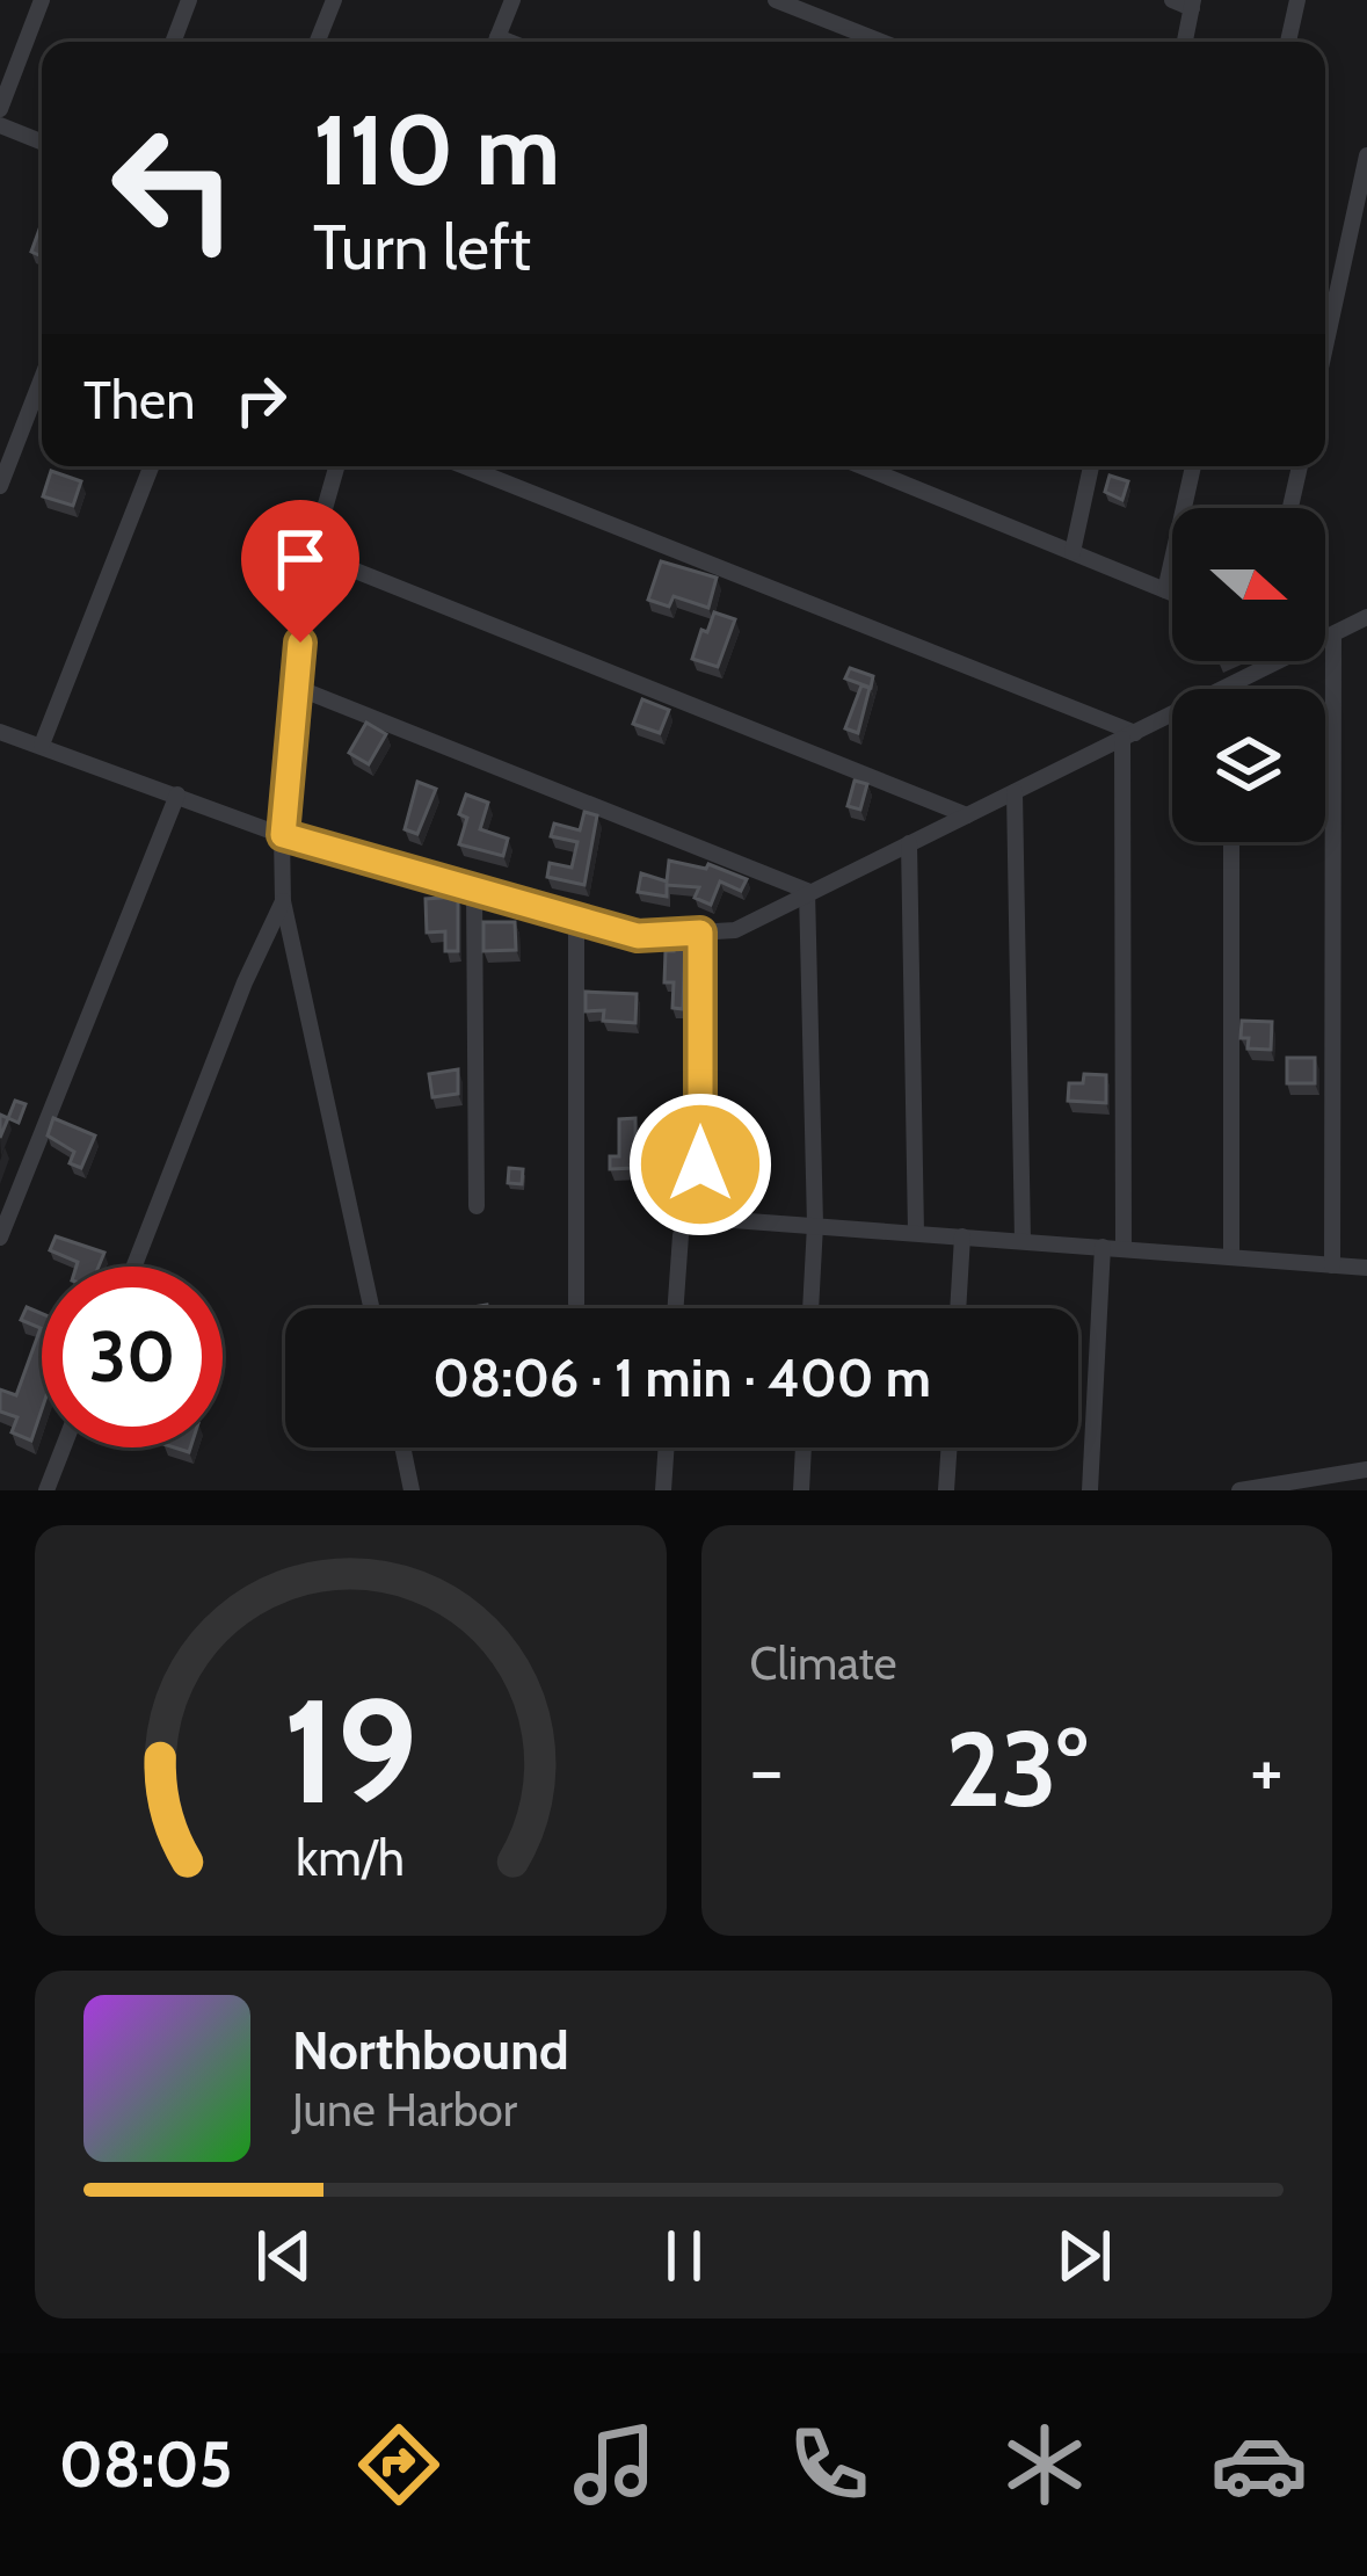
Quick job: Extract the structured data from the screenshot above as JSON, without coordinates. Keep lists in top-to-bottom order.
{
  "north": "right",
  "page": {
    "turn": ["110 m", "Turn left"],
    "then": "Then",
    "limit": "30",
    "trip": "08:06 · 1 min · 400 m",
    "tile": "Climate",
    "heat": ["−", "23°", "+"],
    "song": ["Northbound", "June Harbor"],
    "tabs": "08:05",
    "gauge": ["19", "km/h"]
  }
}
